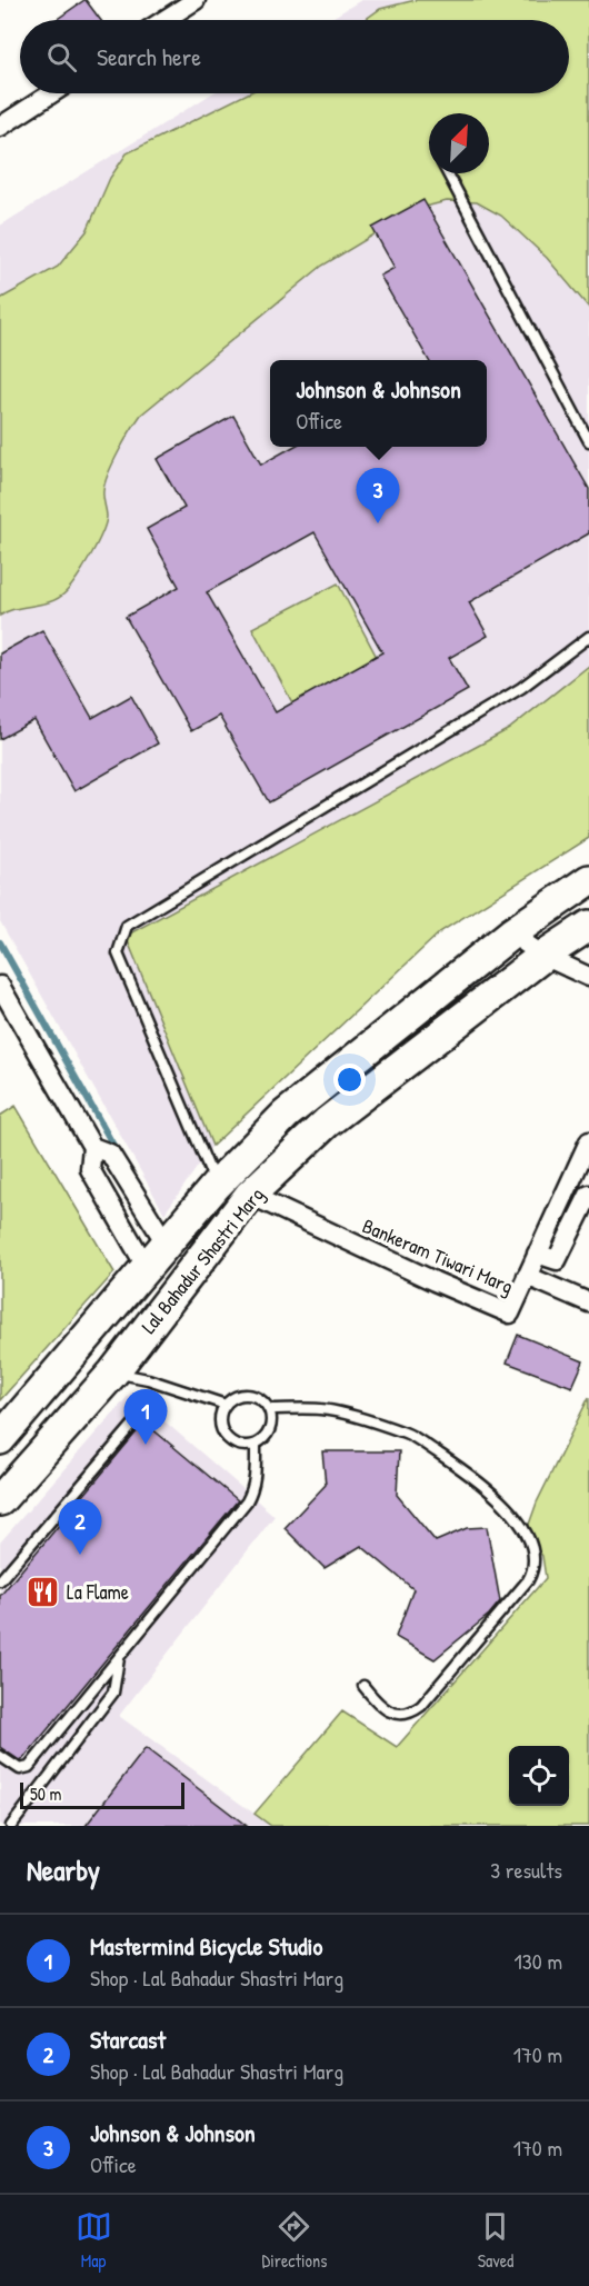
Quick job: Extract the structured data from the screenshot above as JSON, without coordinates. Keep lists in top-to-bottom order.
{
  "streets": {
    "main road": ["Lal Bahadur Shastri Marg"],
    "street": ["Bankeram Tiwari Marg"]
  },
  "crossings": [
    ["Bankeram Tiwari Marg", "Lal Bahadur Shastri Marg"]
  ],
  "places": {
    "restaurant": ["La Flame"]
  },
  "scale_bar": "50 m",
  "north": "top right",
  "page": {
    "search": "Search here",
    "popup": ["Johnson & Johnson", "Office"],
    "pins": ["3", "1", "2"],
    "scale": "50 m",
    "heading": ["Nearby", "3 results"],
    "list": [
      {
        "mark": "1",
        "name": "Mastermind Bicycle Studio",
        "note": "Shop · Lal Bahadur Shastri Marg",
        "value": "130 m"
      },
      {
        "mark": "2",
        "name": "Starcast",
        "note": "Shop · Lal Bahadur Shastri Marg",
        "value": "170 m"
      },
      {
        "mark": "3",
        "name": "Johnson & Johnson",
        "note": "Office",
        "value": "170 m"
      }
    ],
    "nav": ["Map", "Directions", "Saved"]
  }
}
